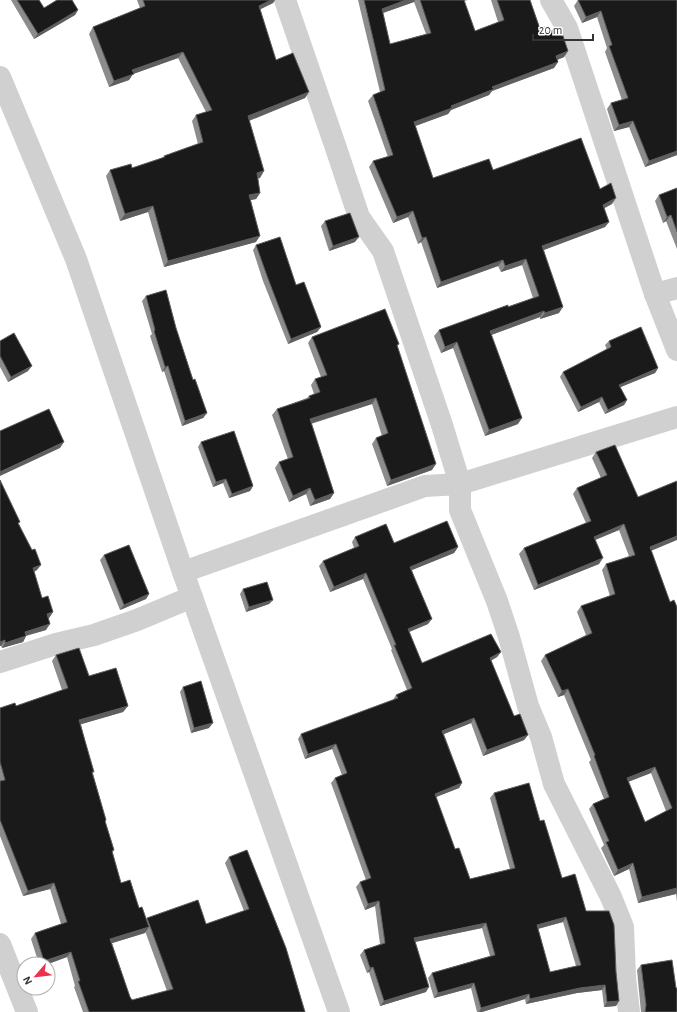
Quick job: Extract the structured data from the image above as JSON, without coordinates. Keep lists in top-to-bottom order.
{
  "scale_bar": "20 m",
  "north": "bottom left"
}
